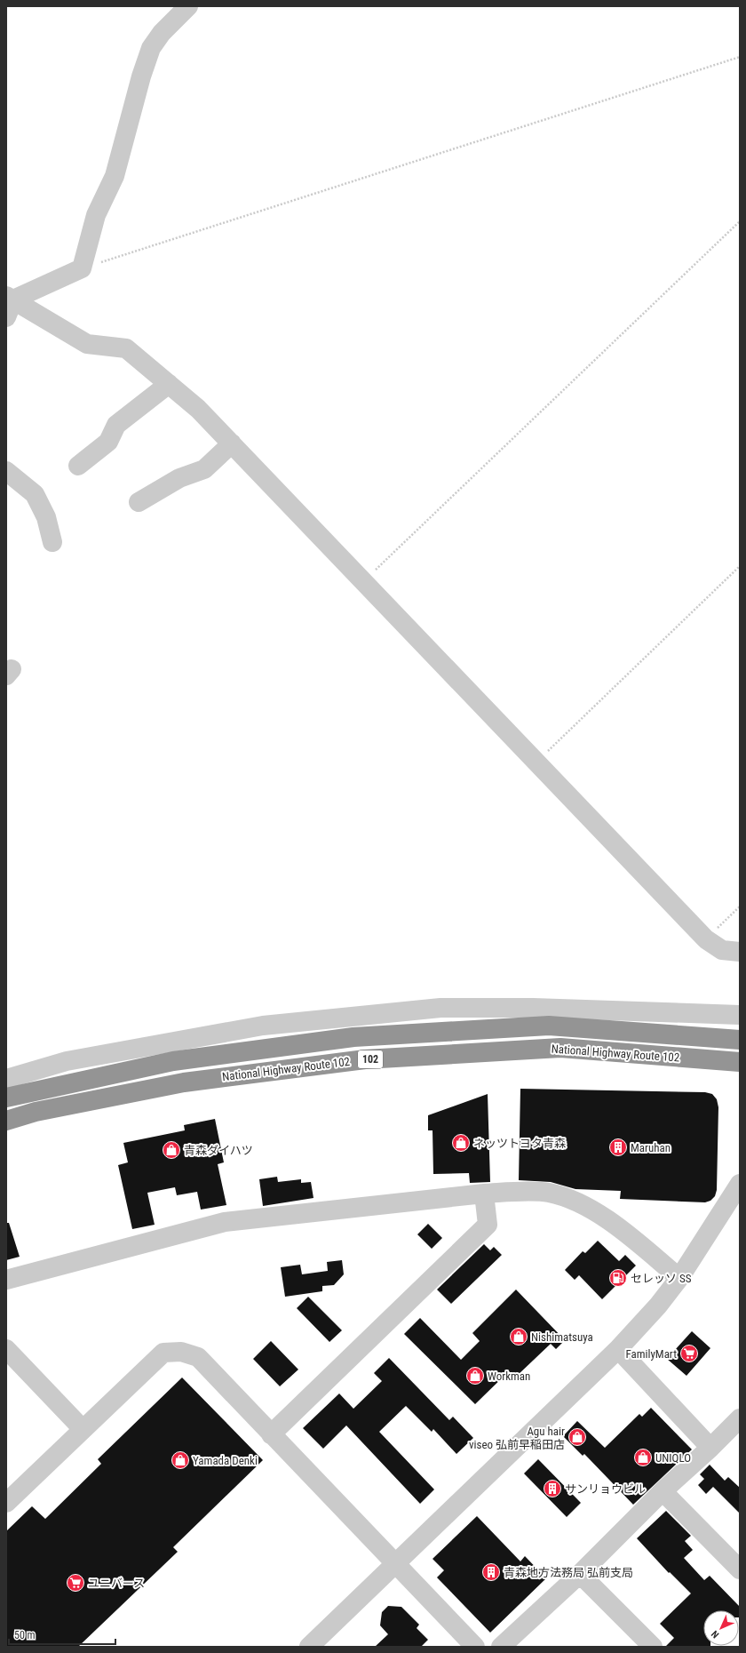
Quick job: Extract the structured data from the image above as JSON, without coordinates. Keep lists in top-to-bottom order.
{
  "streets": {
    "highway": ["National Highway Route 102", "102"]
  },
  "places": {
    "shop": [
      "ネッツトヨタ青森",
      "青森ダイハツ",
      "Nishimatsuya",
      "Workman",
      "Agu hair viseo 弘前早稲田店",
      "UNIQLO",
      "Yamada Denki"
    ],
    "building": ["Maruhan", "サンリョウビル", "青森地方法務局 弘前支局"],
    "fuel station": ["セレッソ SS"],
    "supermarket": ["FamilyMart", "ユニバース"]
  },
  "scale_bar": "50 m",
  "north": "bottom left"
}
